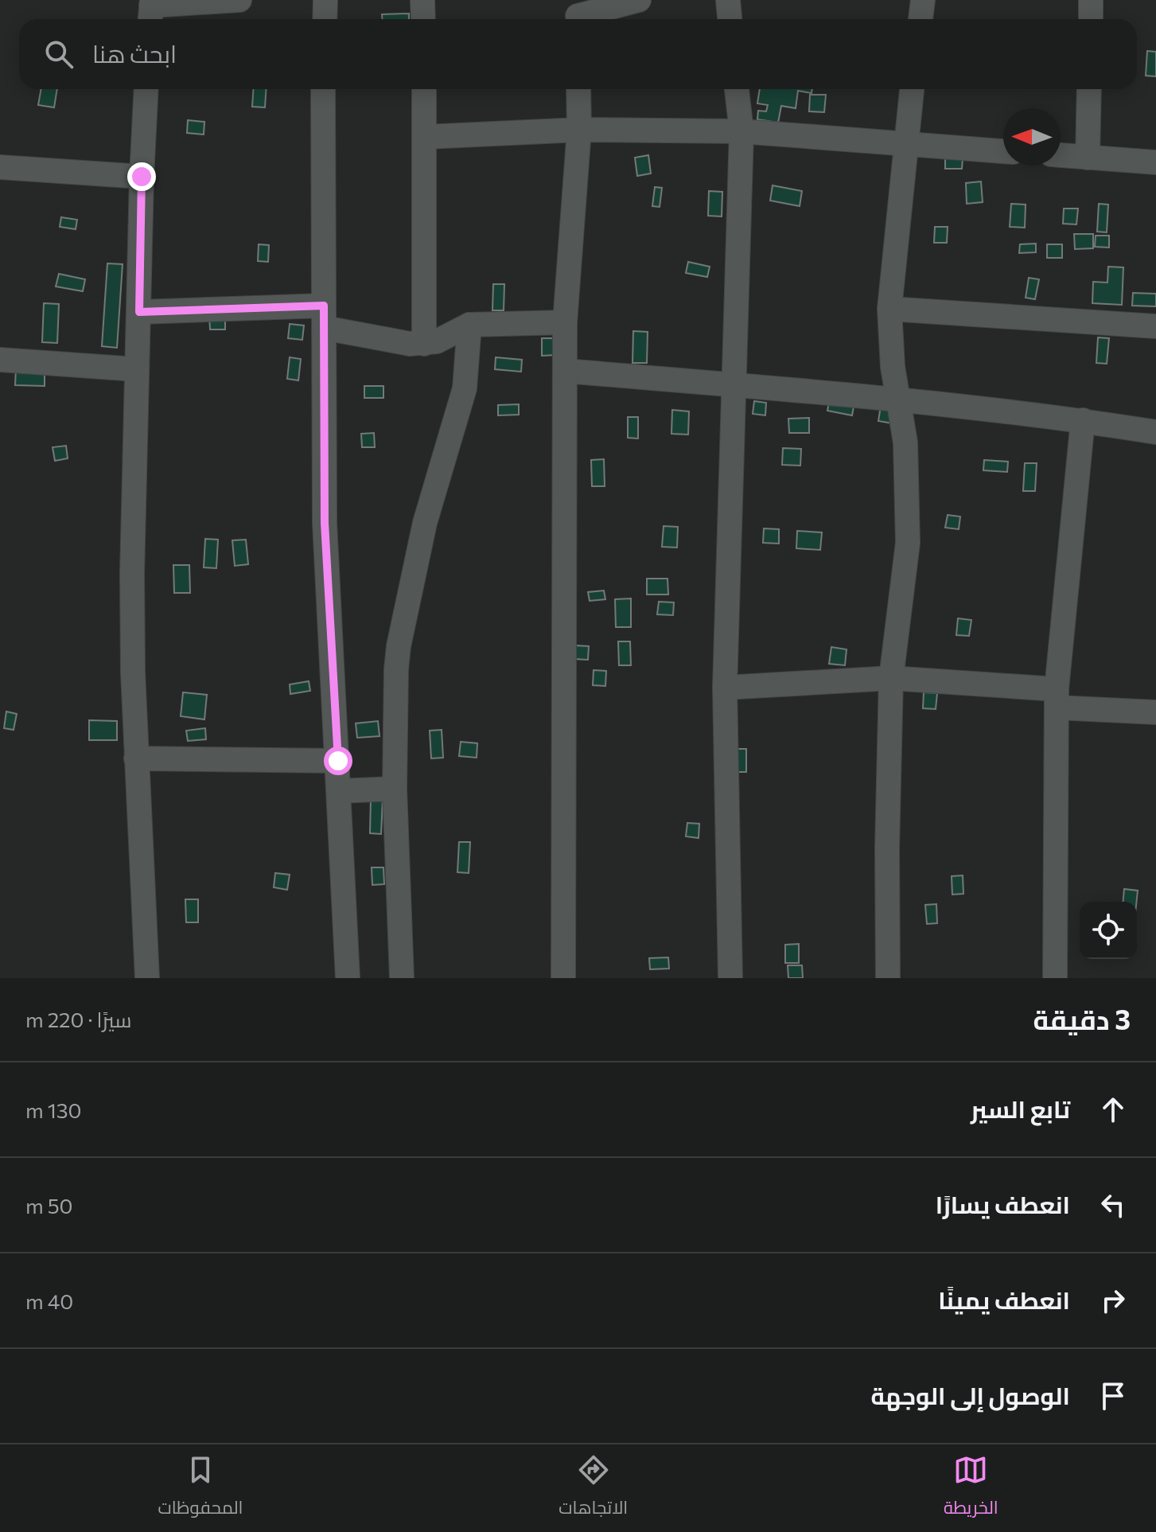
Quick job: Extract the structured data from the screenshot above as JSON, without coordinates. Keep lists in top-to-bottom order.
{
  "north": "left",
  "page": {
    "search": "ابحث هنا",
    "heading": ["3 دقيقة", "سيرًا · 220 m"],
    "list": [
      ["تابع السير", "130 m"],
      ["انعطف يسارًا", "50 m"],
      ["انعطف يمينًا", "40 m"],
      "الوصول إلى الوجهة"
    ],
    "nav": ["الخريطة", "الاتجاهات", "المحفوظات"]
  }
}
